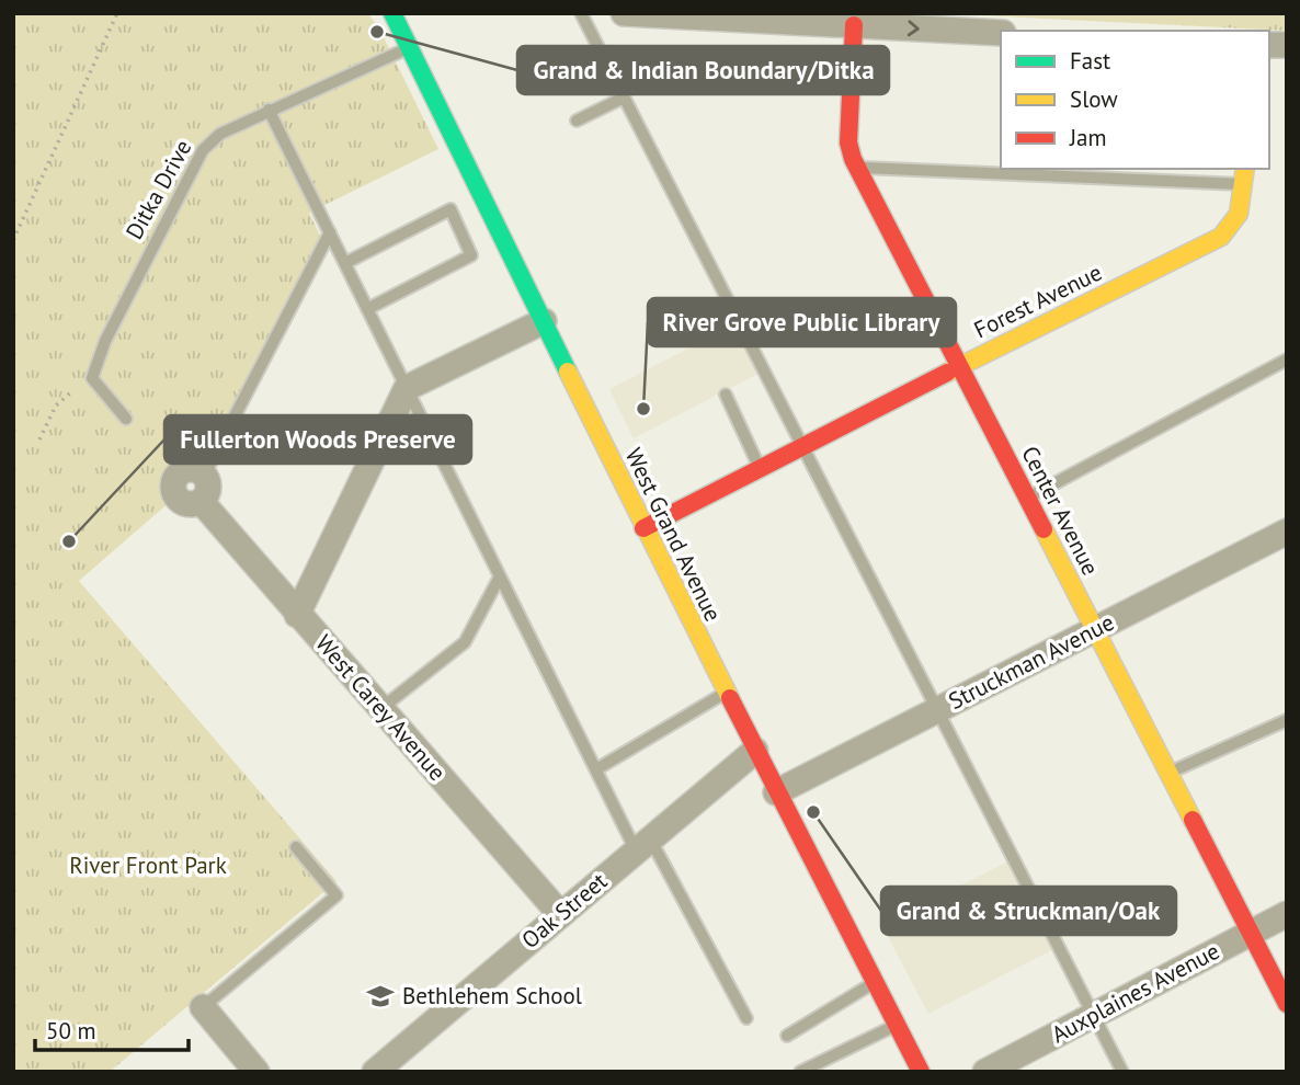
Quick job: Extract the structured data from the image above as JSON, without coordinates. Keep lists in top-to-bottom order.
{
  "streets": {
    "street": [
      "Forest Avenue",
      "Center Avenue",
      "West Grand Avenue",
      "Struckman Avenue",
      "West Carey Avenue",
      "Oak Street",
      "Auxplaines Avenue"
    ],
    "lane": ["Ditka Drive"]
  },
  "crossings": [
    ["Ditka Drive", "West Grand Avenue"],
    ["Forest Avenue", "Center Avenue"],
    ["Forest Avenue", "West Grand Avenue"],
    ["Center Avenue", "Struckman Avenue"],
    ["Center Avenue", "Auxplaines Avenue"],
    ["West Grand Avenue", "Struckman Avenue"],
    ["West Grand Avenue", "Oak Street"],
    ["West Carey Avenue", "Oak Street"]
  ],
  "parks": ["River Front Park"],
  "places": {
    "other": [
      "Grand & Indian Boundary/Ditka",
      "River Grove Public Library",
      "Fullerton Woods Preserve",
      "Grand & Struckman/Oak"
    ],
    "school or university": ["Bethlehem School"]
  },
  "legend": ["Fast", "Slow", "Jam"],
  "scale_bar": "50 m"
}
